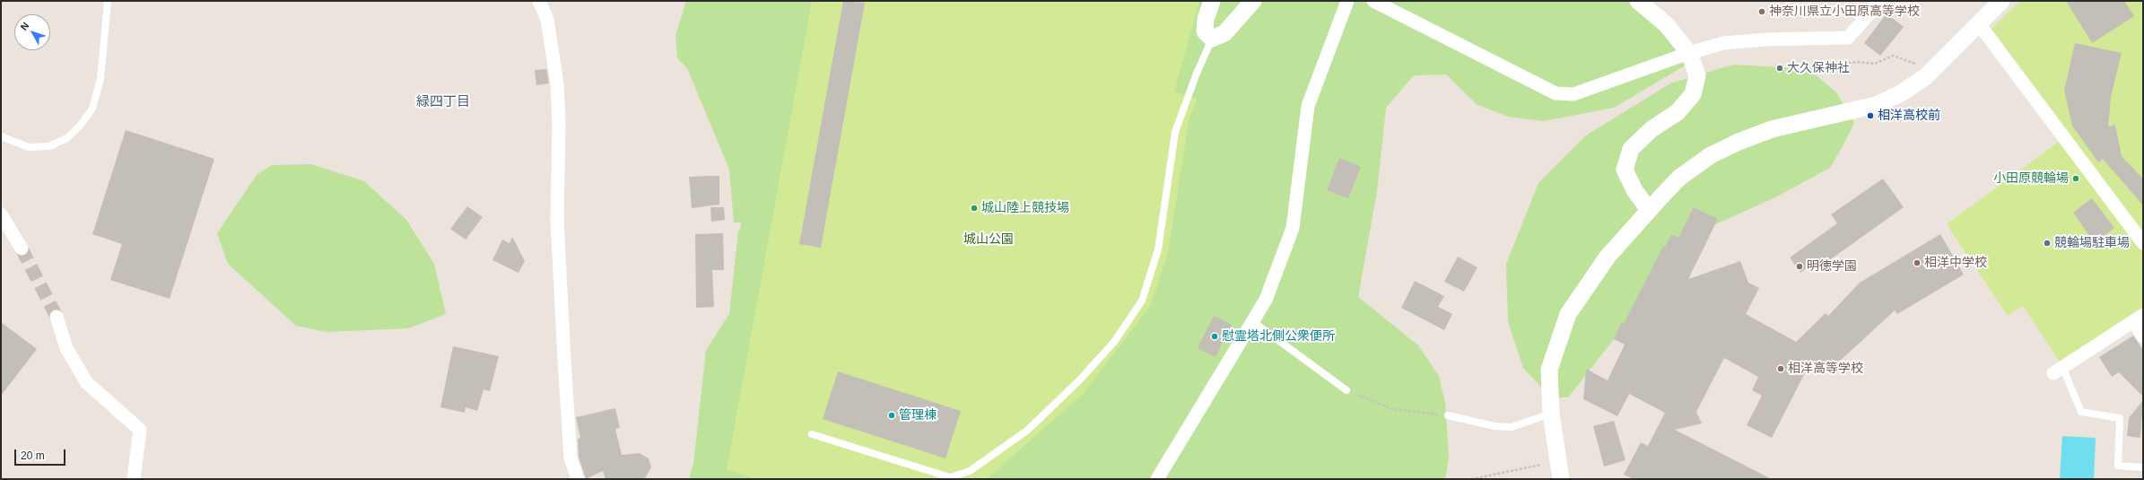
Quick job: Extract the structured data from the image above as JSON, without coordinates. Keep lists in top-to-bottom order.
{
  "districts": ["緑四丁目"],
  "parks": ["城山公園"],
  "places": [
    "神奈川県立小田原高等学校",
    "大久保神社",
    "相洋高校前",
    "小田原競輪場",
    "城山陸上競技場",
    "競輪場駐車場",
    "相洋中学校",
    "明徳学園",
    "慰霊塔北側公衆便所",
    "相洋高等学校",
    "管理棟"
  ],
  "scale_bar": "20 m",
  "north": "top left"
}
